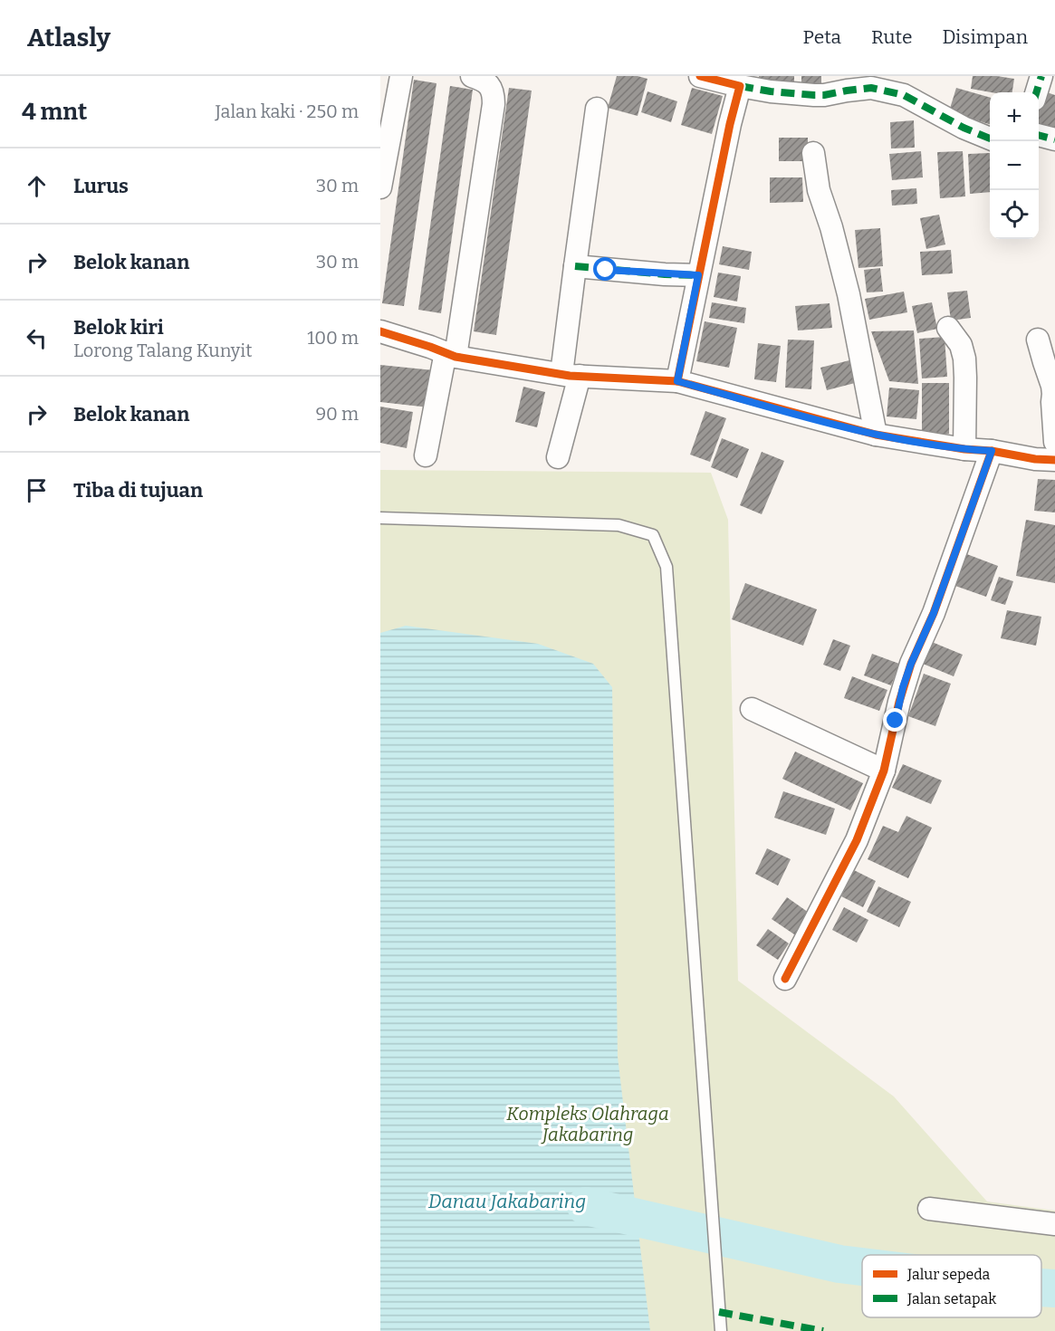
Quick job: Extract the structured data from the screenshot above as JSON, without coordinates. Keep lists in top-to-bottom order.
{
  "water": ["Danau Jakabaring"],
  "parks": ["Kompleks Olahraga Jakabaring"],
  "legend": ["Jalur sepeda", "Jalan setapak"],
  "page": {
    "header": "Atlasly",
    "nav": ["Peta", "Rute", "Disimpan"],
    "heading": ["4 mnt", "Jalan kaki · 250 m"],
    "map_buttons": ["+", "−"],
    "list": [
      ["Lurus", "30 m"],
      ["Belok kanan", "30 m"],
      ["Belok kiri", "Lorong Talang Kunyit", "100 m"],
      ["Belok kanan", "90 m"],
      "Tiba di tujuan"
    ]
  }
}
